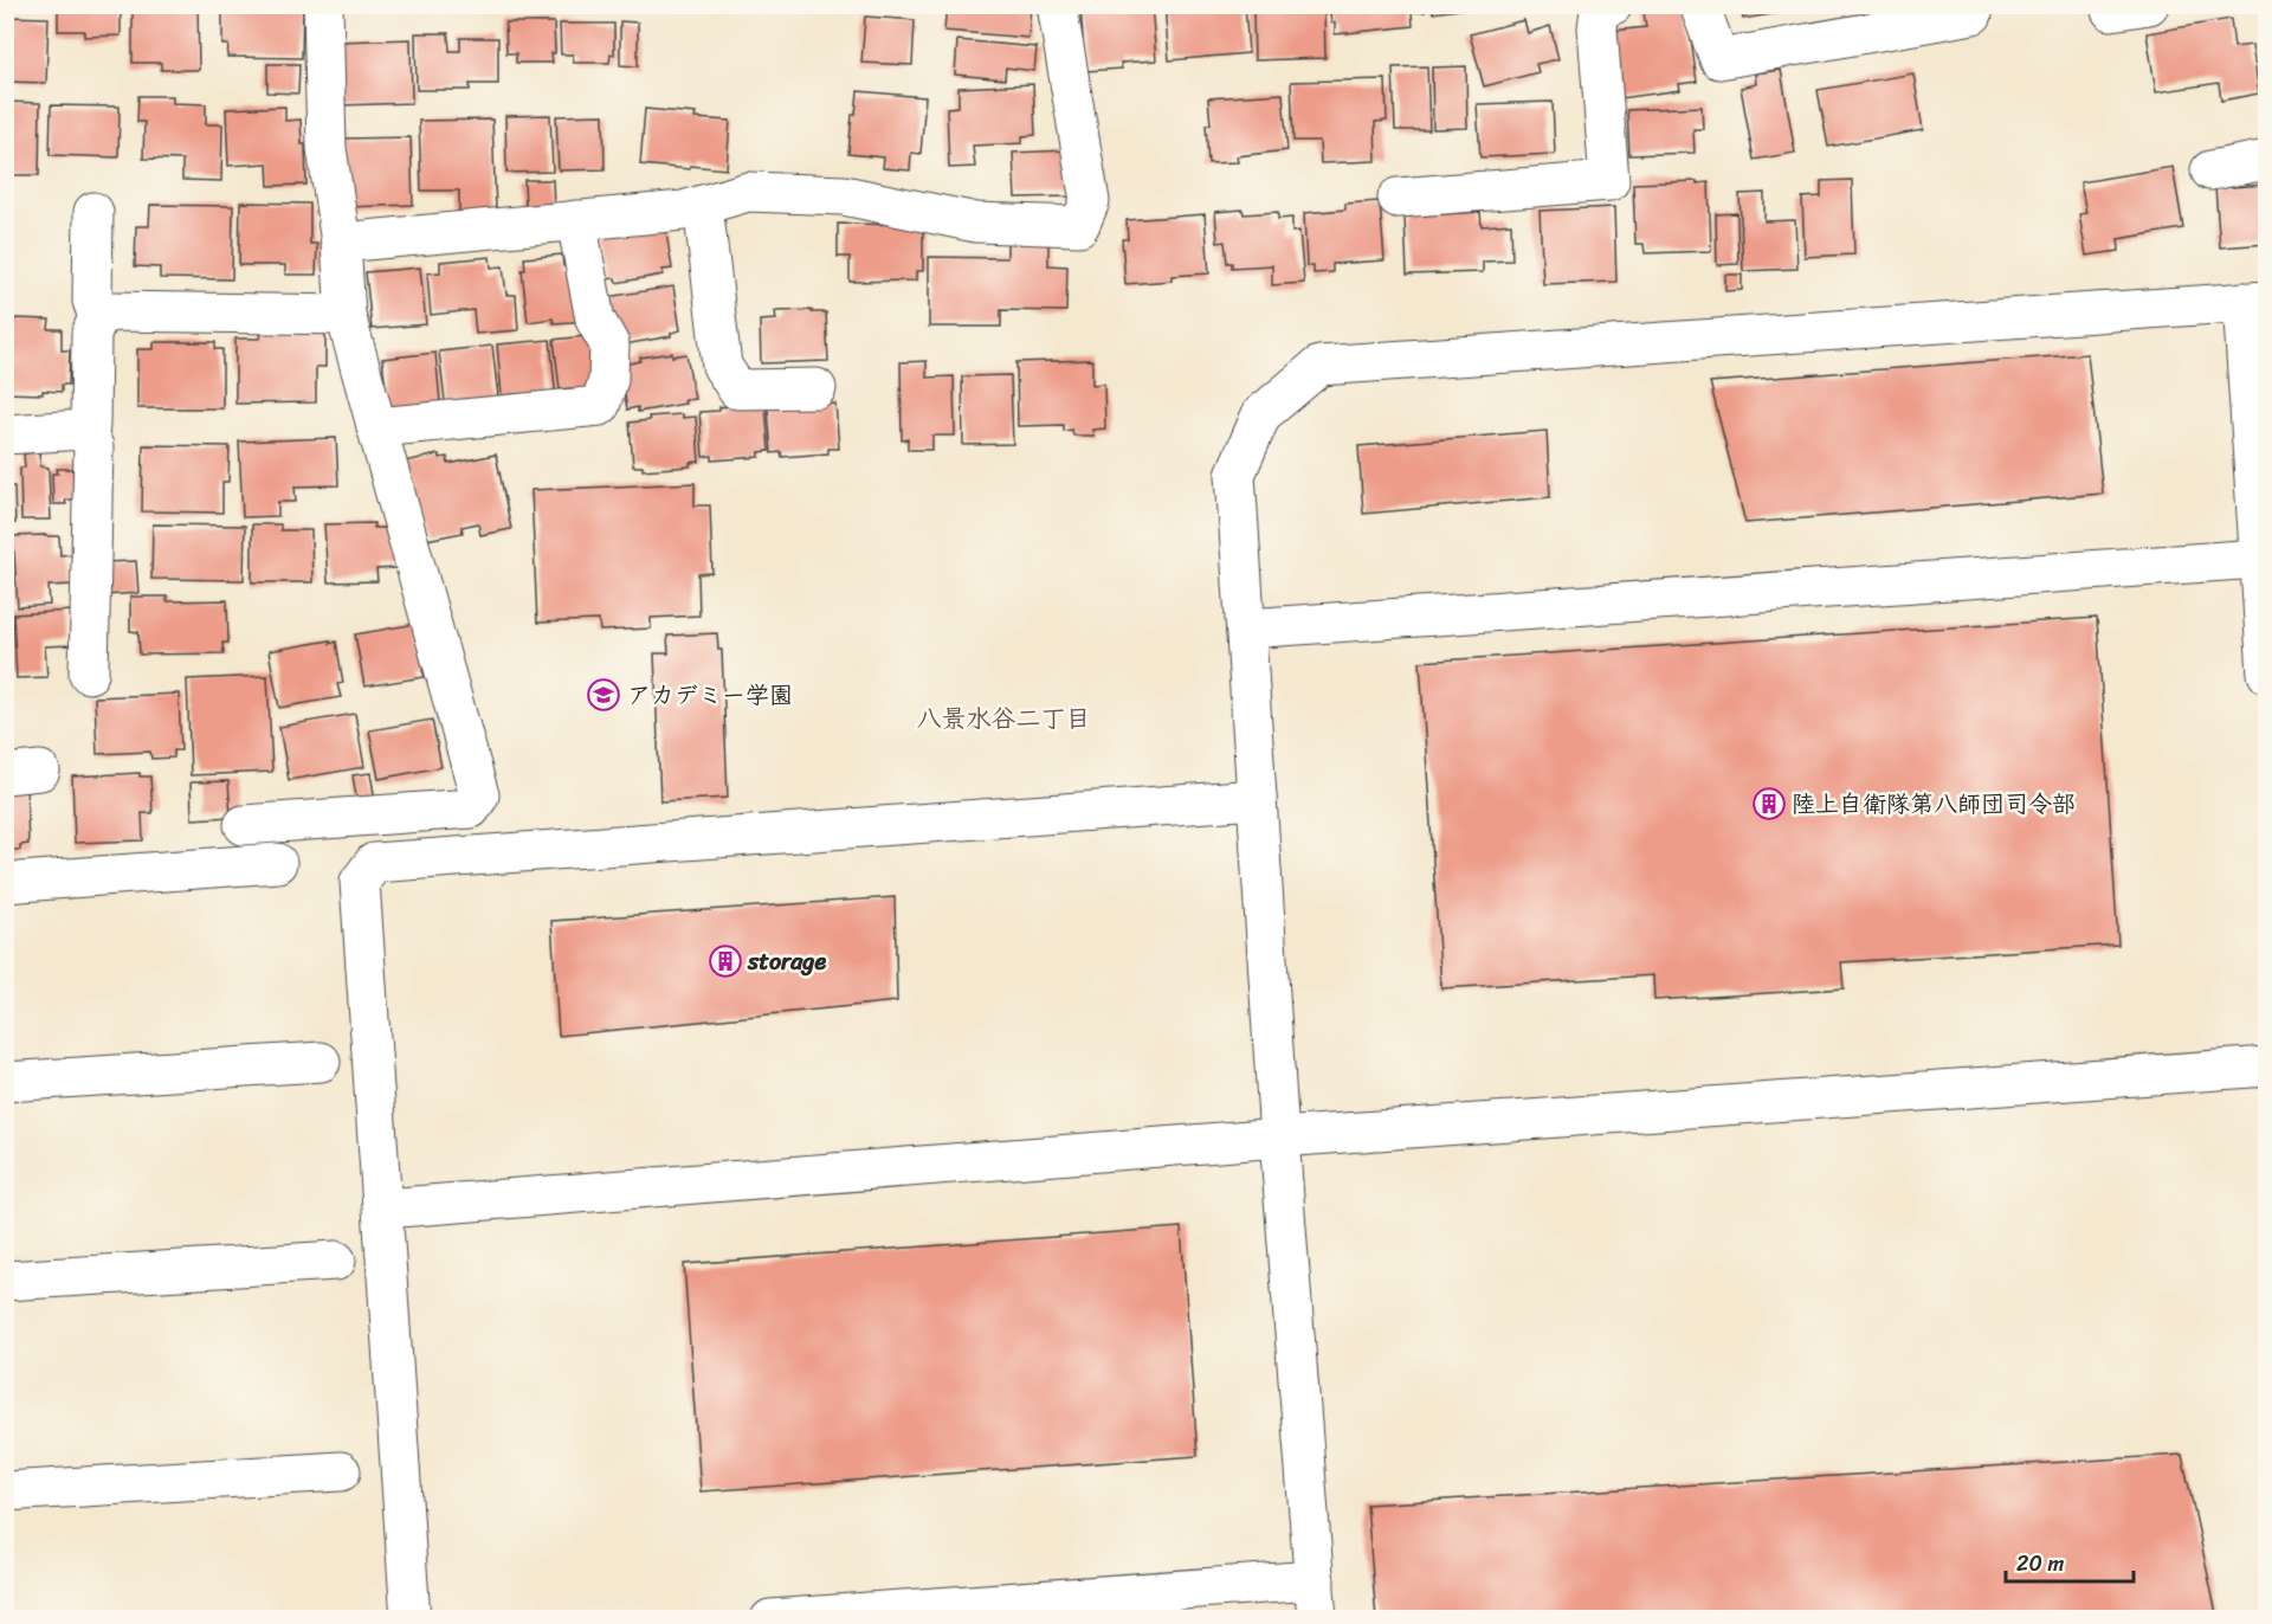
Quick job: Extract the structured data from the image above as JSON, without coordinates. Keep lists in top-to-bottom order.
{
  "districts": ["八景水谷二丁目"],
  "places": {
    "school or university": ["アカデミー学園"],
    "building": ["陸上自衛隊第八師団司令部", "storage"]
  },
  "scale_bar": "20 m"
}
